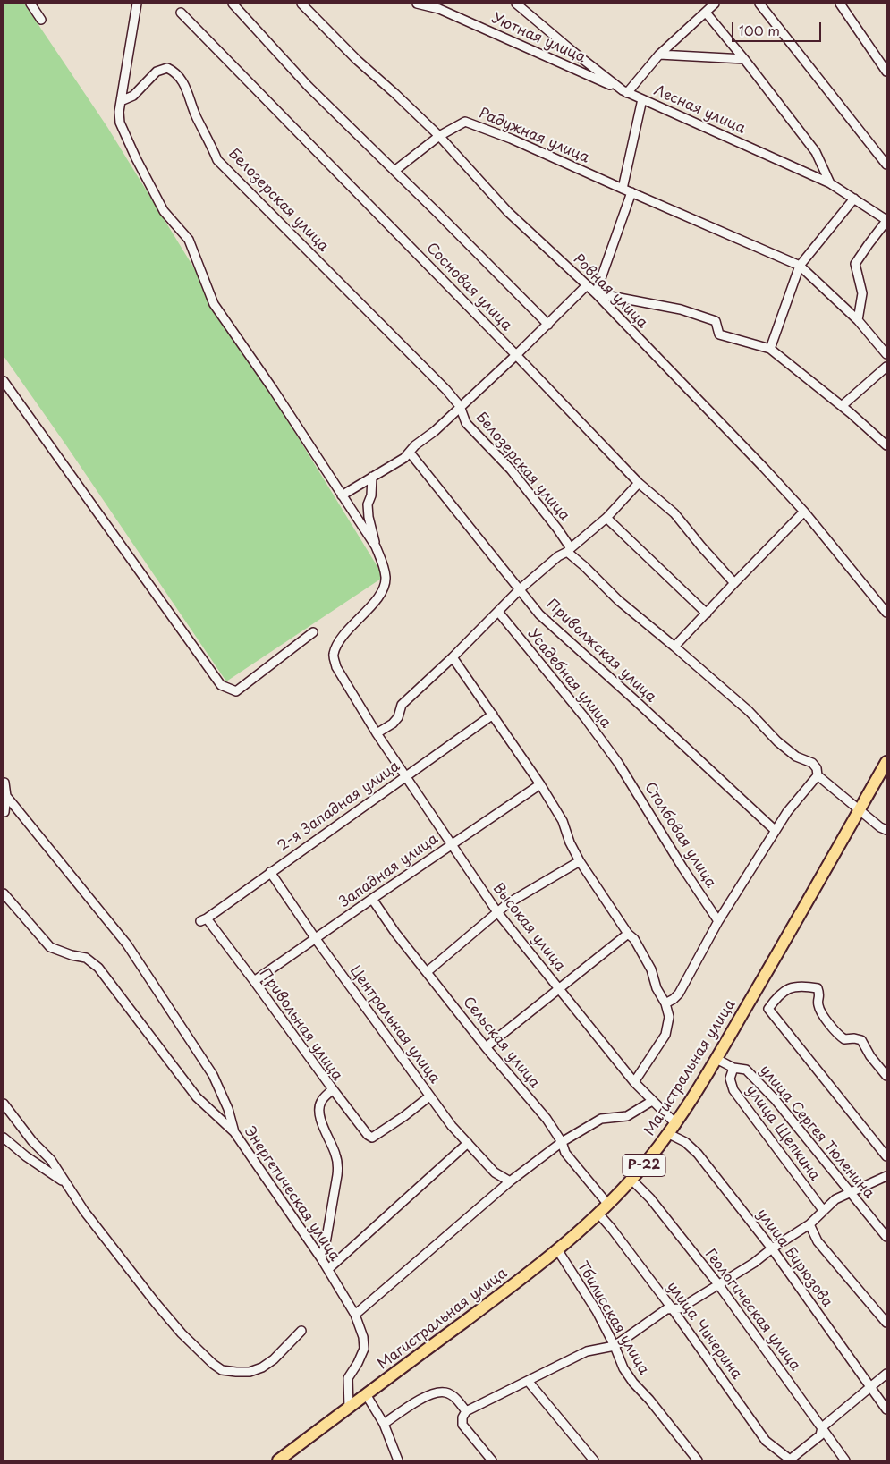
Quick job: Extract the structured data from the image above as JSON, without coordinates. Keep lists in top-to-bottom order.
{
  "streets": {
    "highway": ["Магистральная улица", "Р-22"],
    "street": [
      "Уютная улица",
      "Лесная улица",
      "Радужная улица",
      "Белозерская улица",
      "Сосновая улица",
      "Ровная улица",
      "Приволжская улица",
      "Усадебная улица",
      "2-я Западная улица",
      "Столбовая улица",
      "Западная улица",
      "Высокая улица",
      "Привольная улица",
      "Центральная улица",
      "Сельская улица",
      "улица Сергея Тюленина",
      "улица Щепкина",
      "Энергетическая улица",
      "улица Бирюзова",
      "Геологическая улица",
      "Тбилисская улица",
      "улица Чичерина"
    ]
  },
  "crossings": [
    ["Уютная улица", "Лесная улица"],
    ["Радужная улица", "Ровная улица"],
    ["Белозерская улица", "Магистральная улица"],
    ["Усадебная улица", "Столбовая улица"],
    ["2-я Западная улица", "Высокая улица"],
    ["2-я Западная улица", "Привольная улица"],
    ["2-я Западная улица", "Центральная улица"],
    ["Западная улица", "Высокая улица"],
    ["Западная улица", "Привольная улица"],
    ["Западная улица", "Центральная улица"],
    ["Западная улица", "Сельская улица"],
    ["Высокая улица", "Магистральная улица"],
    ["Привольная улица", "Энергетическая улица"],
    ["Сельская улица", "Магистральная улица"],
    ["Магистральная улица", "улица Сергея Тюленина"],
    ["Магистральная улица", "Энергетическая улица"],
    ["Магистральная улица", "улица Бирюзова"],
    ["Магистральная улица", "Геологическая улица"],
    ["Магистральная улица", "Тбилисская улица"],
    ["Магистральная улица", "улица Чичерина"],
    ["улица Сергея Тюленина", "улица Щепкина"]
  ],
  "scale_bar": "100 m"
}
